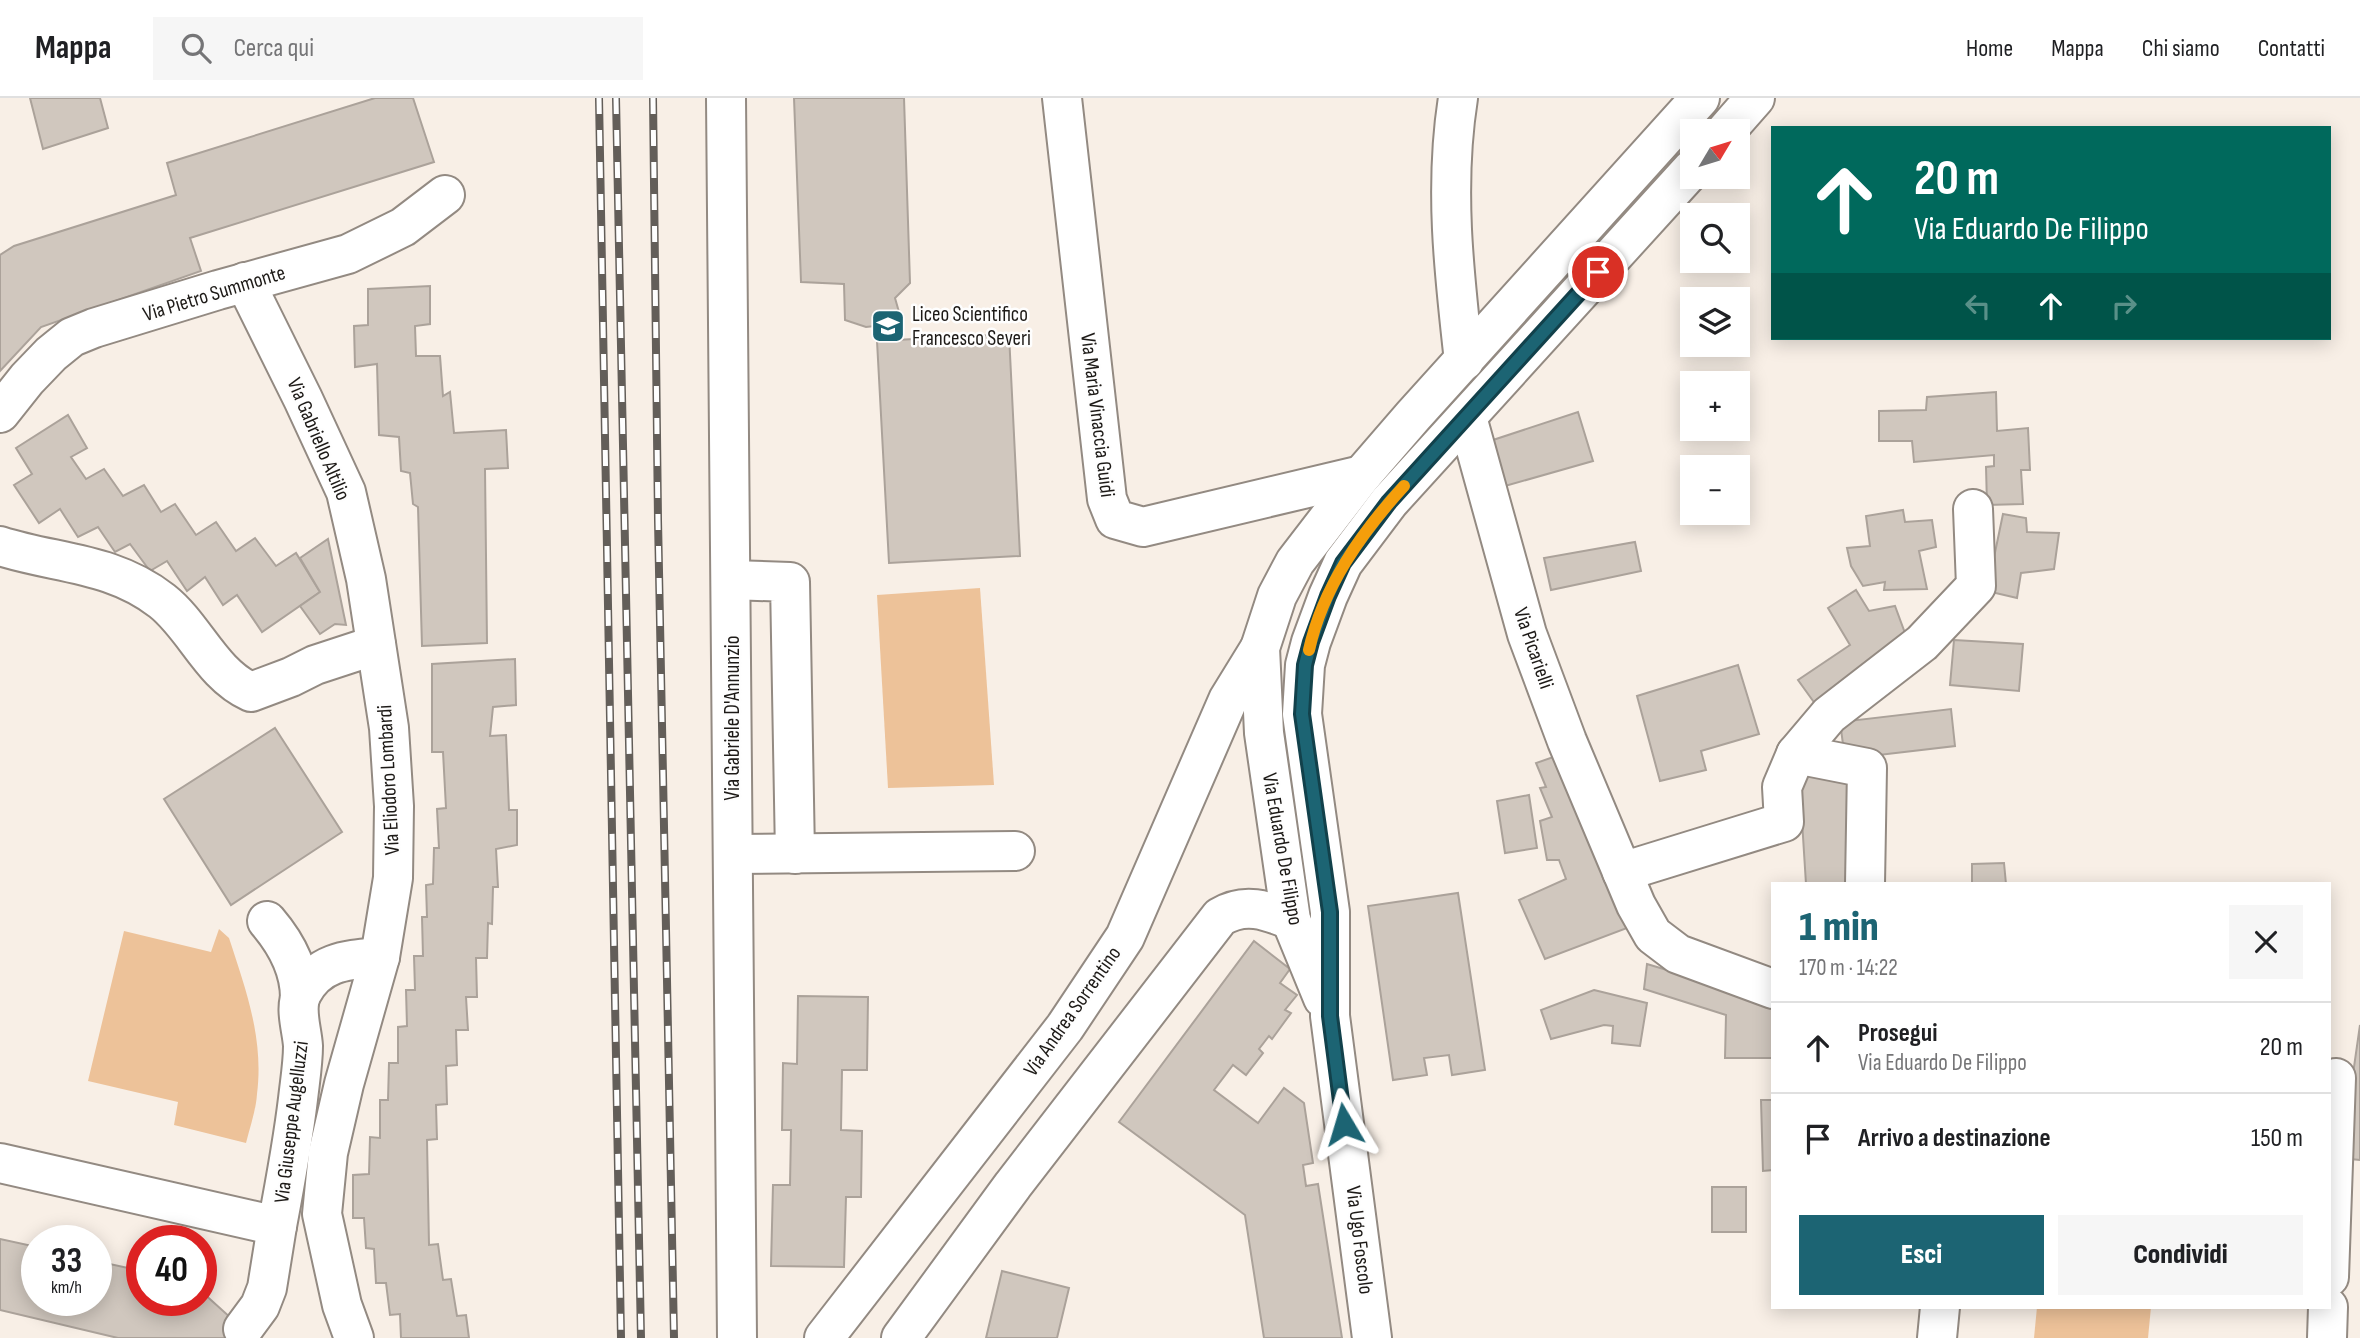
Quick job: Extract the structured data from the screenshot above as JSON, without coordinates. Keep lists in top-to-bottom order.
{
  "streets": {
    "street": [
      "Via Pietro Summonte",
      "Via Maria Vinaccia Guidi",
      "Via Gabriello Altilio",
      "Via Picarielli",
      "Via Gabriele D'Annunzio",
      "Via Eliodoro Lombardi",
      "Via Eduardo De Filippo",
      "Via Andrea Sorrentino",
      "Via Giuseppe Augelluzzi",
      "Via Ugo Foscolo"
    ]
  },
  "crossings": [
    ["Via Pietro Summonte", "Via Gabriello Altilio"],
    ["Via Maria Vinaccia Guidi", "Via Eduardo De Filippo"],
    ["Via Gabriello Altilio", "Via Eliodoro Lombardi"],
    ["Via Picarielli", "Via Eduardo De Filippo"],
    ["Via Eduardo De Filippo", "Via Andrea Sorrentino"],
    ["Via Eduardo De Filippo", "Via Ugo Foscolo"]
  ],
  "places": {
    "school or university": ["Liceo Scientifico Francesco Severi"]
  },
  "north": "top right",
  "page": {
    "header": "Mappa",
    "search": "Cerca qui",
    "nav": [
      "Home",
      "Mappa",
      "Chi siamo",
      "Contatti"
    ],
    "map_buttons": ["+", "−"],
    "turn": ["20 m", "Via Eduardo De Filippo"],
    "heading": ["1 min", "170 m · 14:22"],
    "list": [
      {
        "name": "Prosegui",
        "note": "Via Eduardo De Filippo",
        "value": "20 m"
      },
      {
        "name": "Arrivo a destinazione",
        "value": "150 m"
      }
    ],
    "buttons": ["Esci", "Condividi"],
    "speed": "33 km/h",
    "limit": "40"
  }
}
